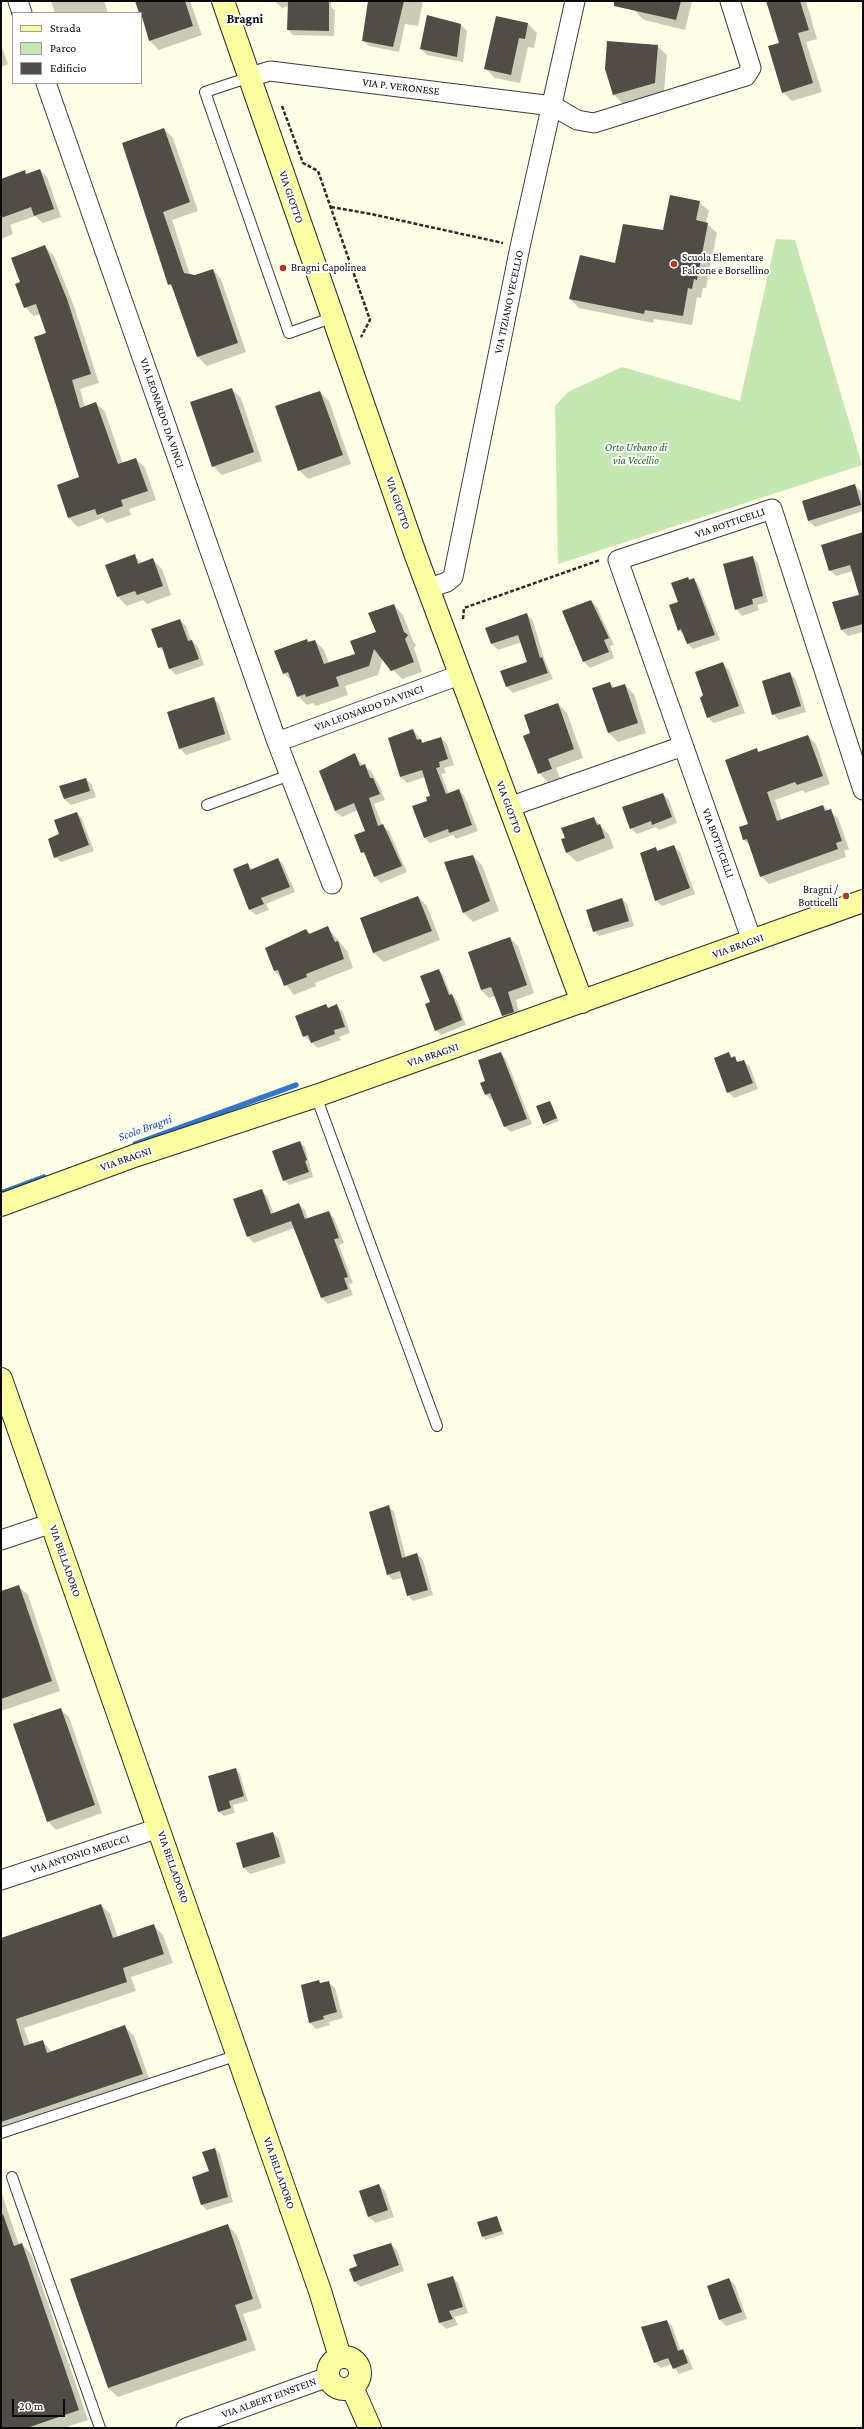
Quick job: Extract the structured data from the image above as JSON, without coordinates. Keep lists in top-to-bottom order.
{
  "streets": {
    "street": [
      "VIA P. VERONESE",
      "VIA GIOTTO",
      "VIA TIZIANO VECELLIO",
      "VIA LEONARDO DA VINCI",
      "VIA BOTTICELLI",
      "VIA BRAGNI",
      "VIA BELLADORO",
      "VIA ANTONIO MEUCCI",
      "VIA ALBERT EINSTEIN"
    ]
  },
  "crossings": [
    ["VIA P. VERONESE", "VIA GIOTTO"],
    ["VIA P. VERONESE", "VIA TIZIANO VECELLIO"],
    ["VIA GIOTTO", "VIA TIZIANO VECELLIO"],
    ["VIA GIOTTO", "VIA LEONARDO DA VINCI"],
    ["VIA GIOTTO", "VIA BRAGNI"],
    ["VIA BOTTICELLI", "VIA BRAGNI"],
    ["VIA BELLADORO", "VIA ANTONIO MEUCCI"],
    ["VIA BELLADORO", "VIA ALBERT EINSTEIN"]
  ],
  "districts": ["Bragni"],
  "water": ["Scolo Bragni"],
  "parks": ["Orto Urbano di via Vecellio"],
  "places": ["Scuola Elementare Falcone e Borsellino", "Bragni Capolinea", "Bragni / Botticelli"],
  "legend": ["Strada", "Parco", "Edificio"],
  "scale_bar": "20 m"
}
